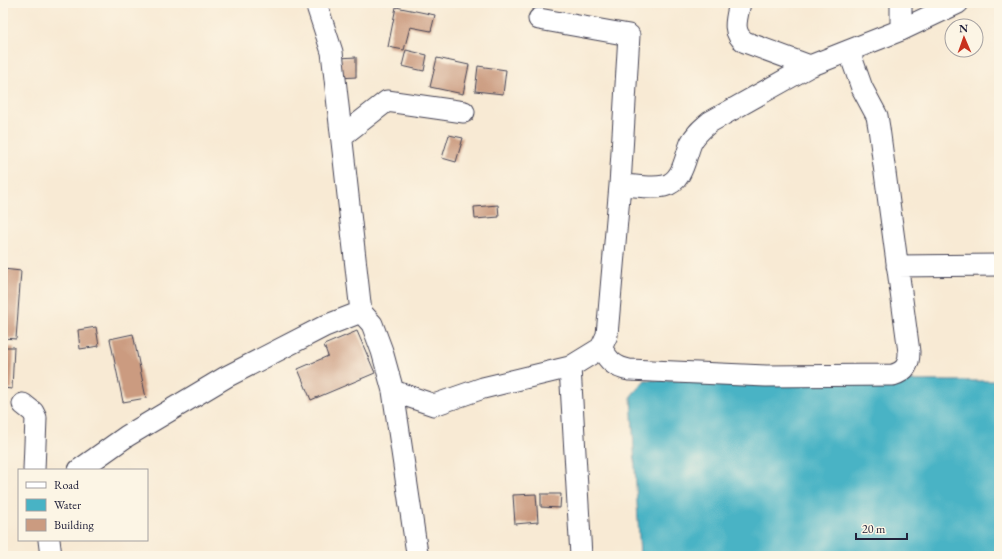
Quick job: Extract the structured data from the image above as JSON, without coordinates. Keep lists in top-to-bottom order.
{
  "legend": ["Road", "Water", "Building"],
  "scale_bar": "20 m",
  "north": "top"
}
